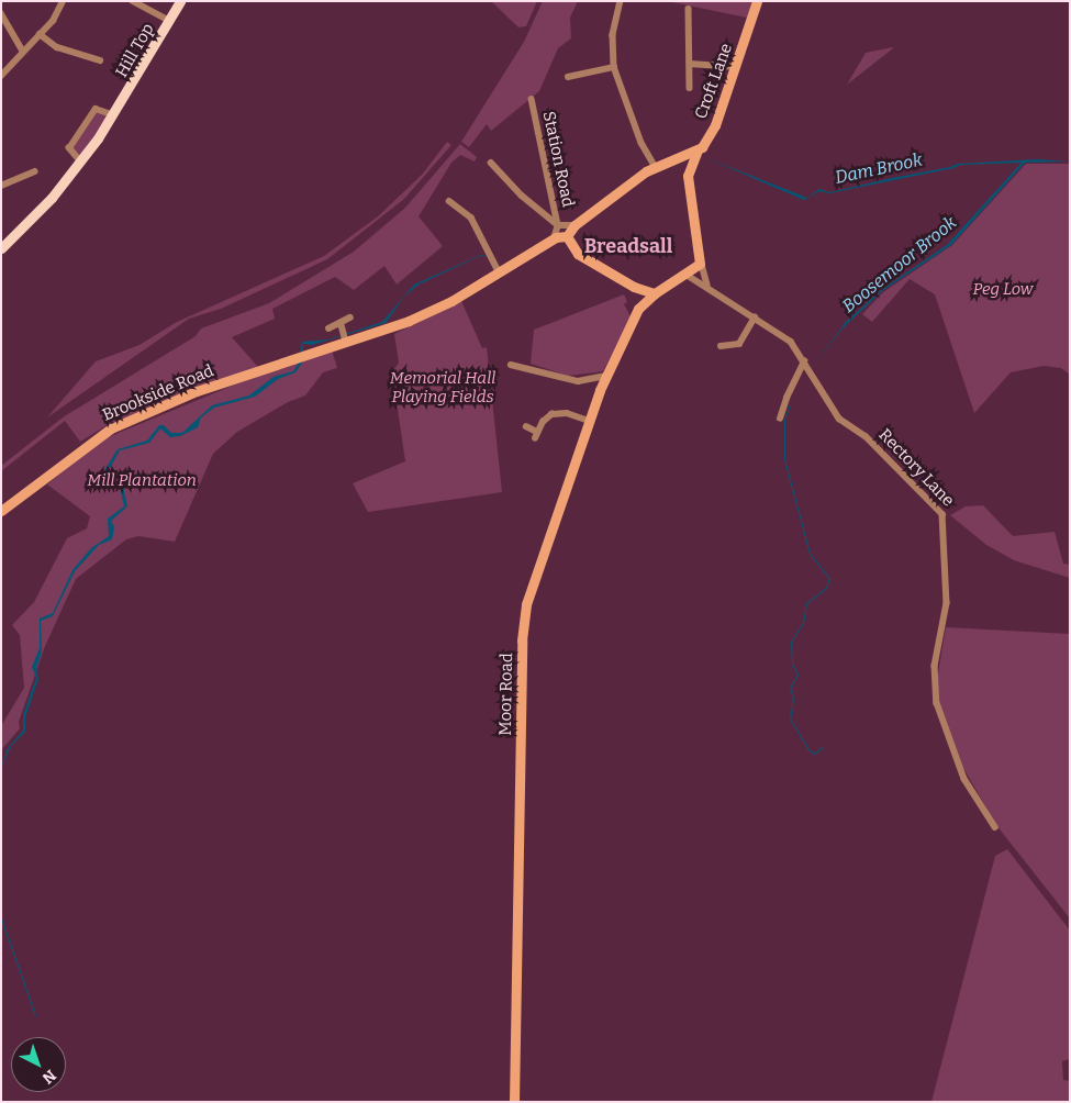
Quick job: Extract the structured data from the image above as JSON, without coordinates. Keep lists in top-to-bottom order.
{
  "streets": {
    "main road": ["Hill Top"],
    "street": [
      "Croft Lane",
      "Station Road",
      "Brookside Road",
      "Rectory Lane",
      "Moor Road"
    ]
  },
  "crossings": [
    ["Station Road", "Brookside Road"],
    ["Rectory Lane", "Moor Road"]
  ],
  "districts": ["Breadsall"],
  "water": ["Dam Brook", "Boosemoor Brook"],
  "parks": ["Peg Low", "Memorial Hall Playing Fields", "Mill Plantation"],
  "north": "bottom right"
}
